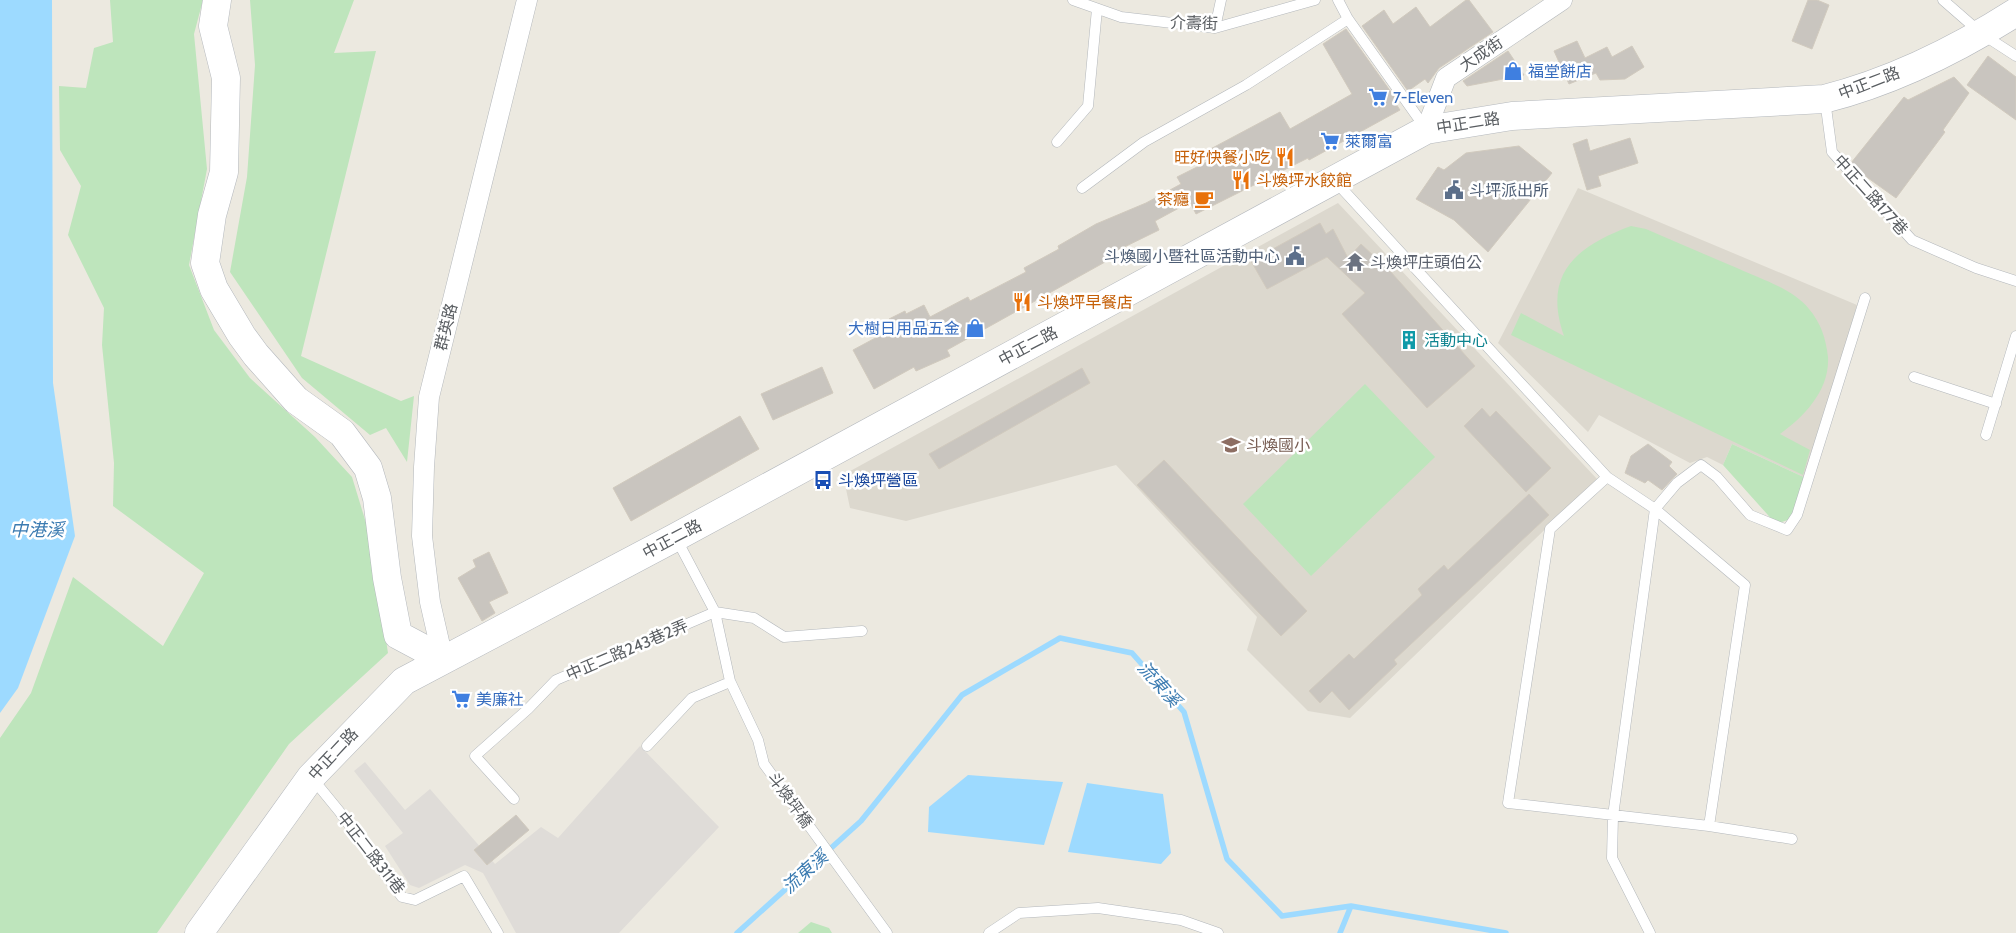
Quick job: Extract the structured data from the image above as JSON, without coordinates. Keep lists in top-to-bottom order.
{
  "streets": {
    "main road": ["中正二路"],
    "street": ["大成街", "群英路"],
    "lane": [
      "介壽街",
      "中正二路177巷",
      "中正二路243巷2弄",
      "斗煥坪橋",
      "中正二路311巷"
    ]
  },
  "crossings": [
    ["大成街", "中正二路"],
    ["中正二路", "中正二路177巷"],
    ["中正二路", "群英路"],
    ["中正二路", "中正二路311巷"]
  ],
  "water": ["中港溪", "流東溪"],
  "places": {
    "shop": ["福堂餅店", "大樹日用品五金"],
    "supermarket": ["7-Eleven", "萊爾富", "美廉社"],
    "restaurant": ["旺好快餐小吃", "斗煥坪水餃館", "斗煥坪早餐店"],
    "public building": ["斗坪派出所", "斗煥國小暨社區活動中心"],
    "cafe": ["茶癮"],
    "temple": ["斗煥坪庄頭伯公"],
    "building": ["活動中心"],
    "school or university": ["斗煥國小"],
    "bus stop": ["斗煥坪營區"]
  }
}
